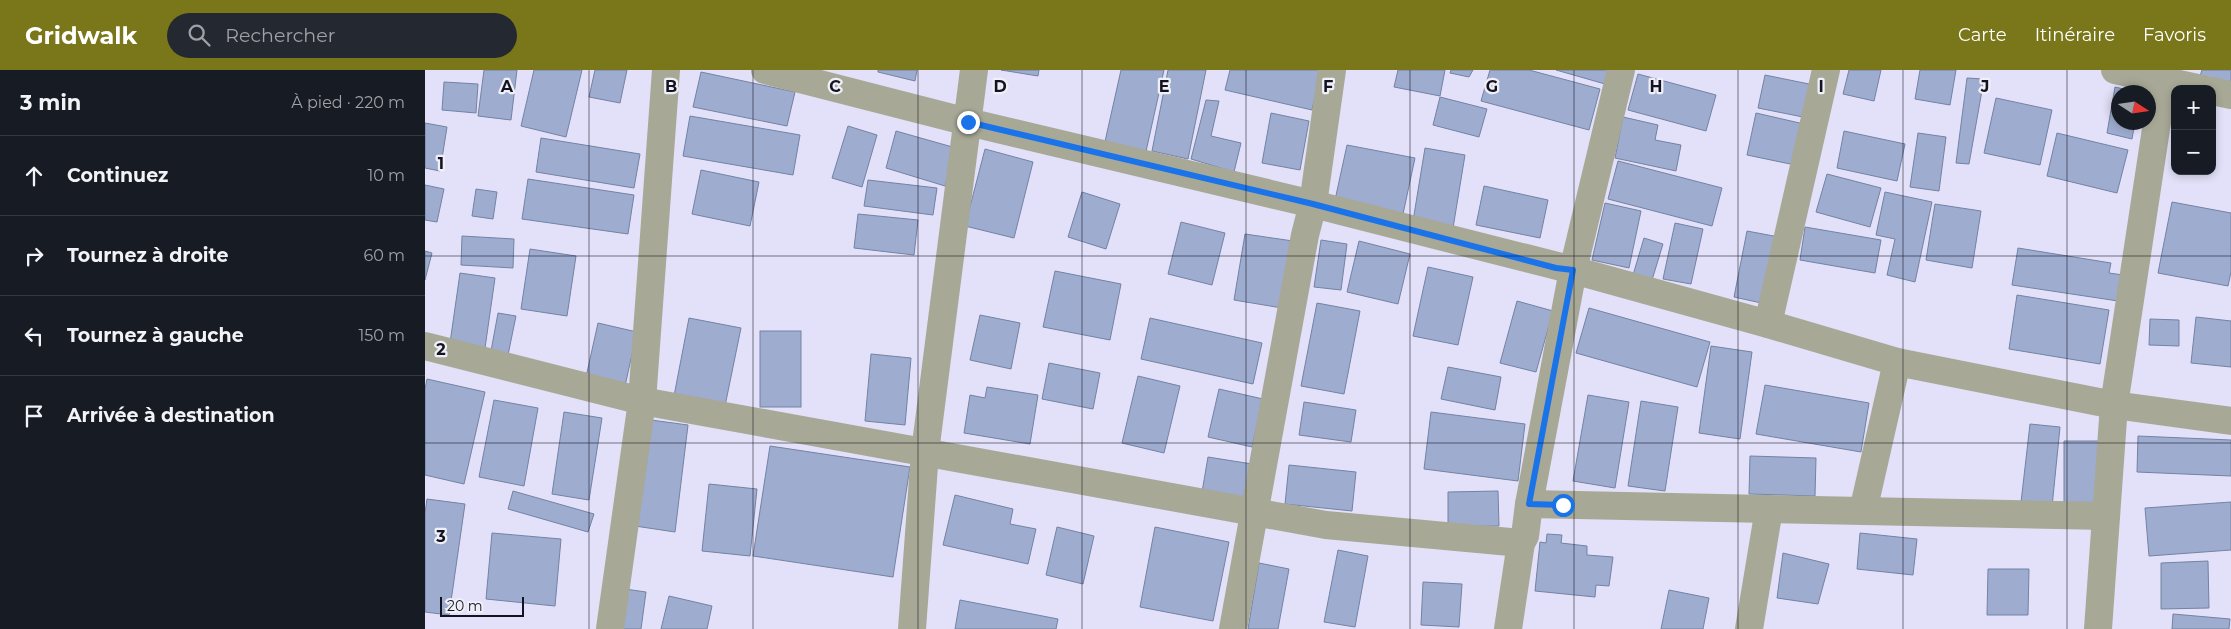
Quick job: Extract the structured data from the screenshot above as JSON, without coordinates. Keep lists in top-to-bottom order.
{
  "scale_bar": "20 m",
  "north": "right",
  "page": {
    "header": "Gridwalk",
    "search": "Rechercher",
    "nav": ["Carte", "Itinéraire", "Favoris"],
    "heading": ["3 min", "À pied · 220 m"],
    "map_buttons": ["+", "−"],
    "list": [
      ["Continuez", "10 m"],
      ["Tournez à droite", "60 m"],
      ["Tournez à gauche", "150 m"],
      "Arrivée à destination"
    ],
    "scale": "20 m"
  },
  "grid": {
    "columns": [
      "A",
      "B",
      "C",
      "D",
      "E",
      "F",
      "G",
      "H",
      "I",
      "J"
    ],
    "rows": ["1", "2", "3"]
  }
}
